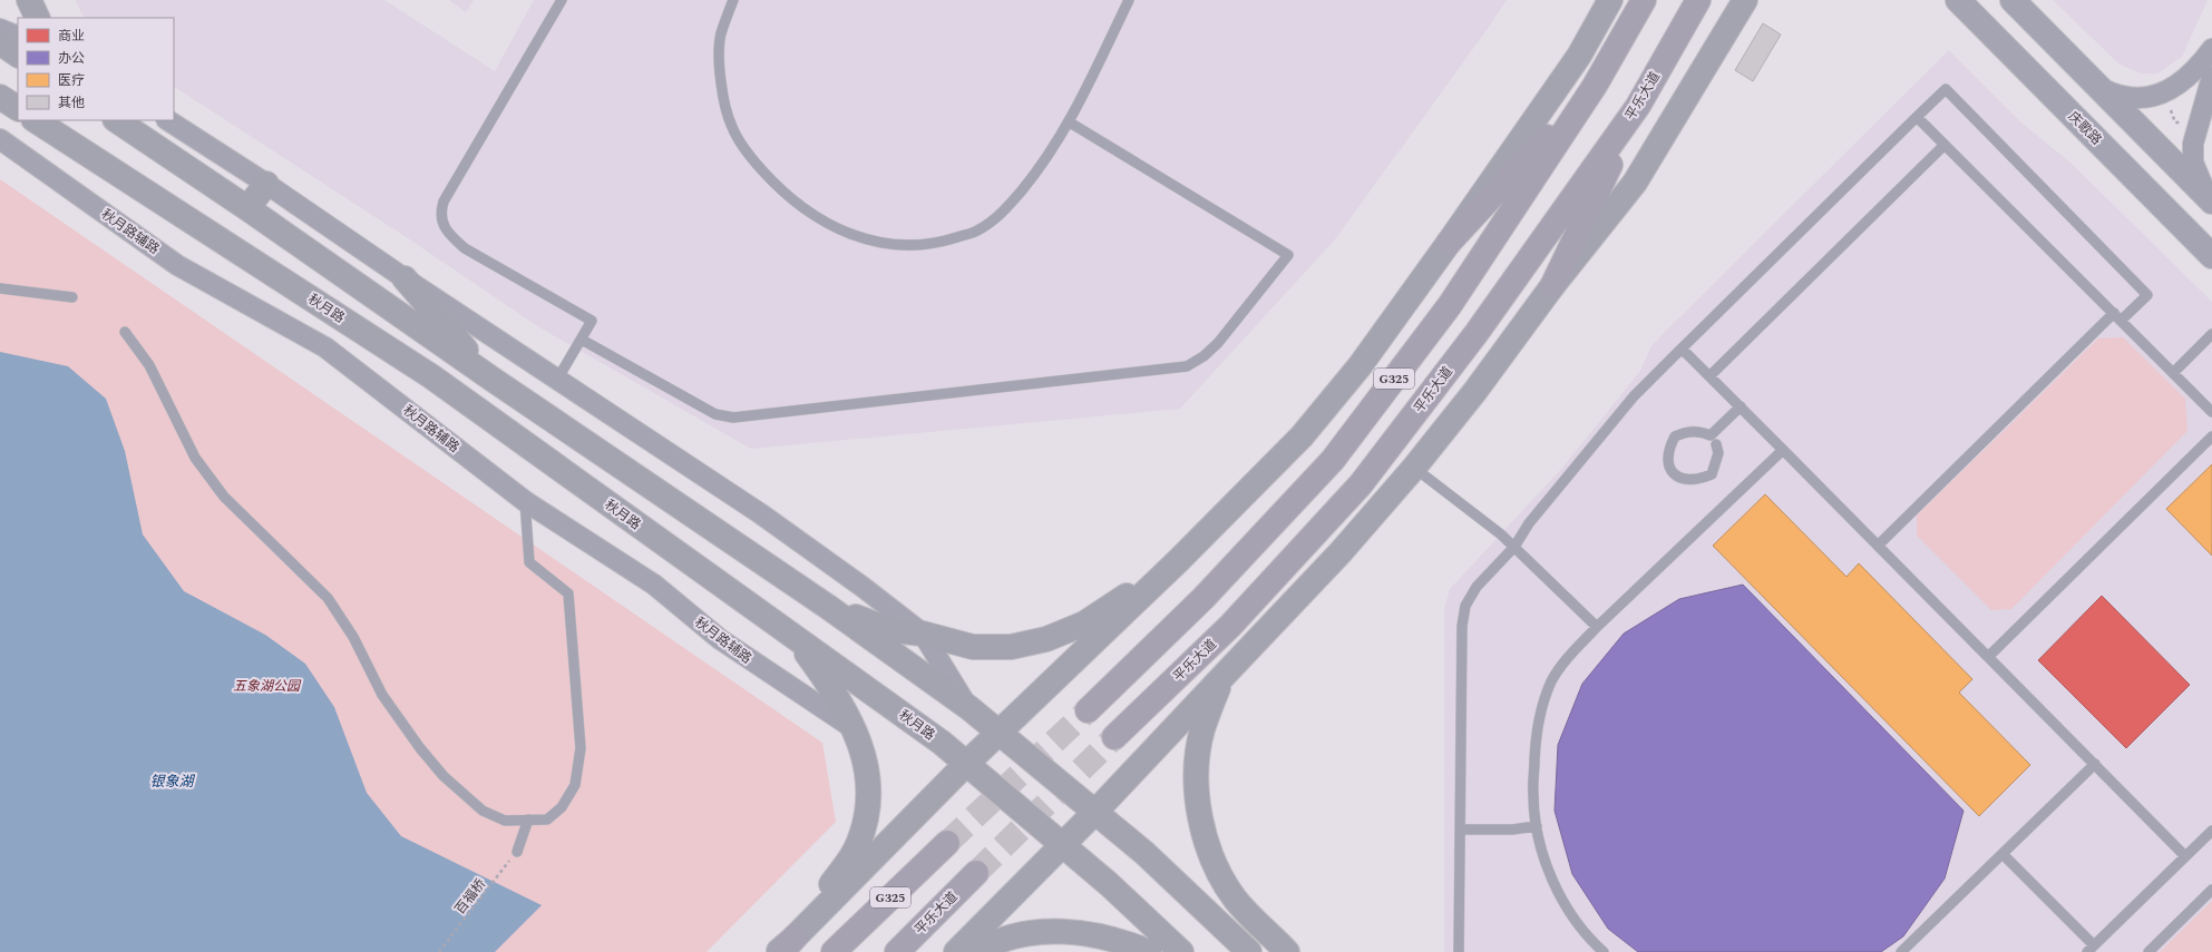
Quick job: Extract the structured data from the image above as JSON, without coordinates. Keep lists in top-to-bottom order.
{
  "streets": {
    "highway": ["平乐大道", "G325"],
    "main road": ["秋月路"],
    "street": ["庆歌路", "秋月路辅路"],
    "path": ["百福桥"]
  },
  "water": ["银象湖"],
  "parks": ["五象湖公园"],
  "legend": [
    "商业",
    "办公",
    "医疗",
    "其他"
  ]
}
